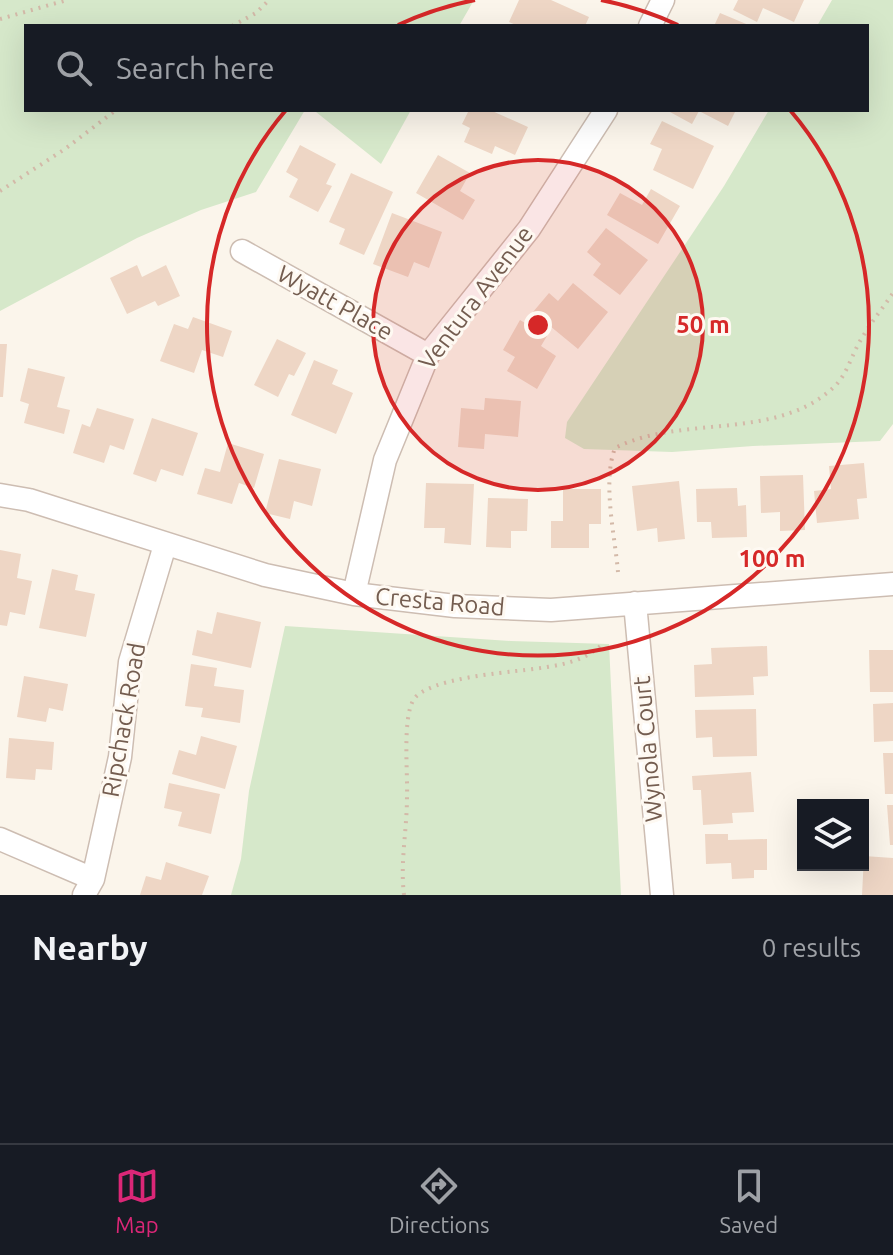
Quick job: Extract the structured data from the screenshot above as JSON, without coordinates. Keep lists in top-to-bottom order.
{
  "streets": {
    "street": [
      "Ventura Avenue",
      "Wyatt Place",
      "Cresta Road",
      "Ripchack Road",
      "Wynola Court"
    ]
  },
  "crossings": [
    ["Ventura Avenue", "Wyatt Place"],
    ["Ventura Avenue", "Cresta Road"],
    ["Cresta Road", "Ripchack Road"],
    ["Cresta Road", "Wynola Court"]
  ],
  "page": {
    "search": "Search here",
    "heading": ["Nearby", "0 results"],
    "nav": ["Map", "Directions", "Saved"]
  },
  "rings": ["50 m", "100 m"]
}
